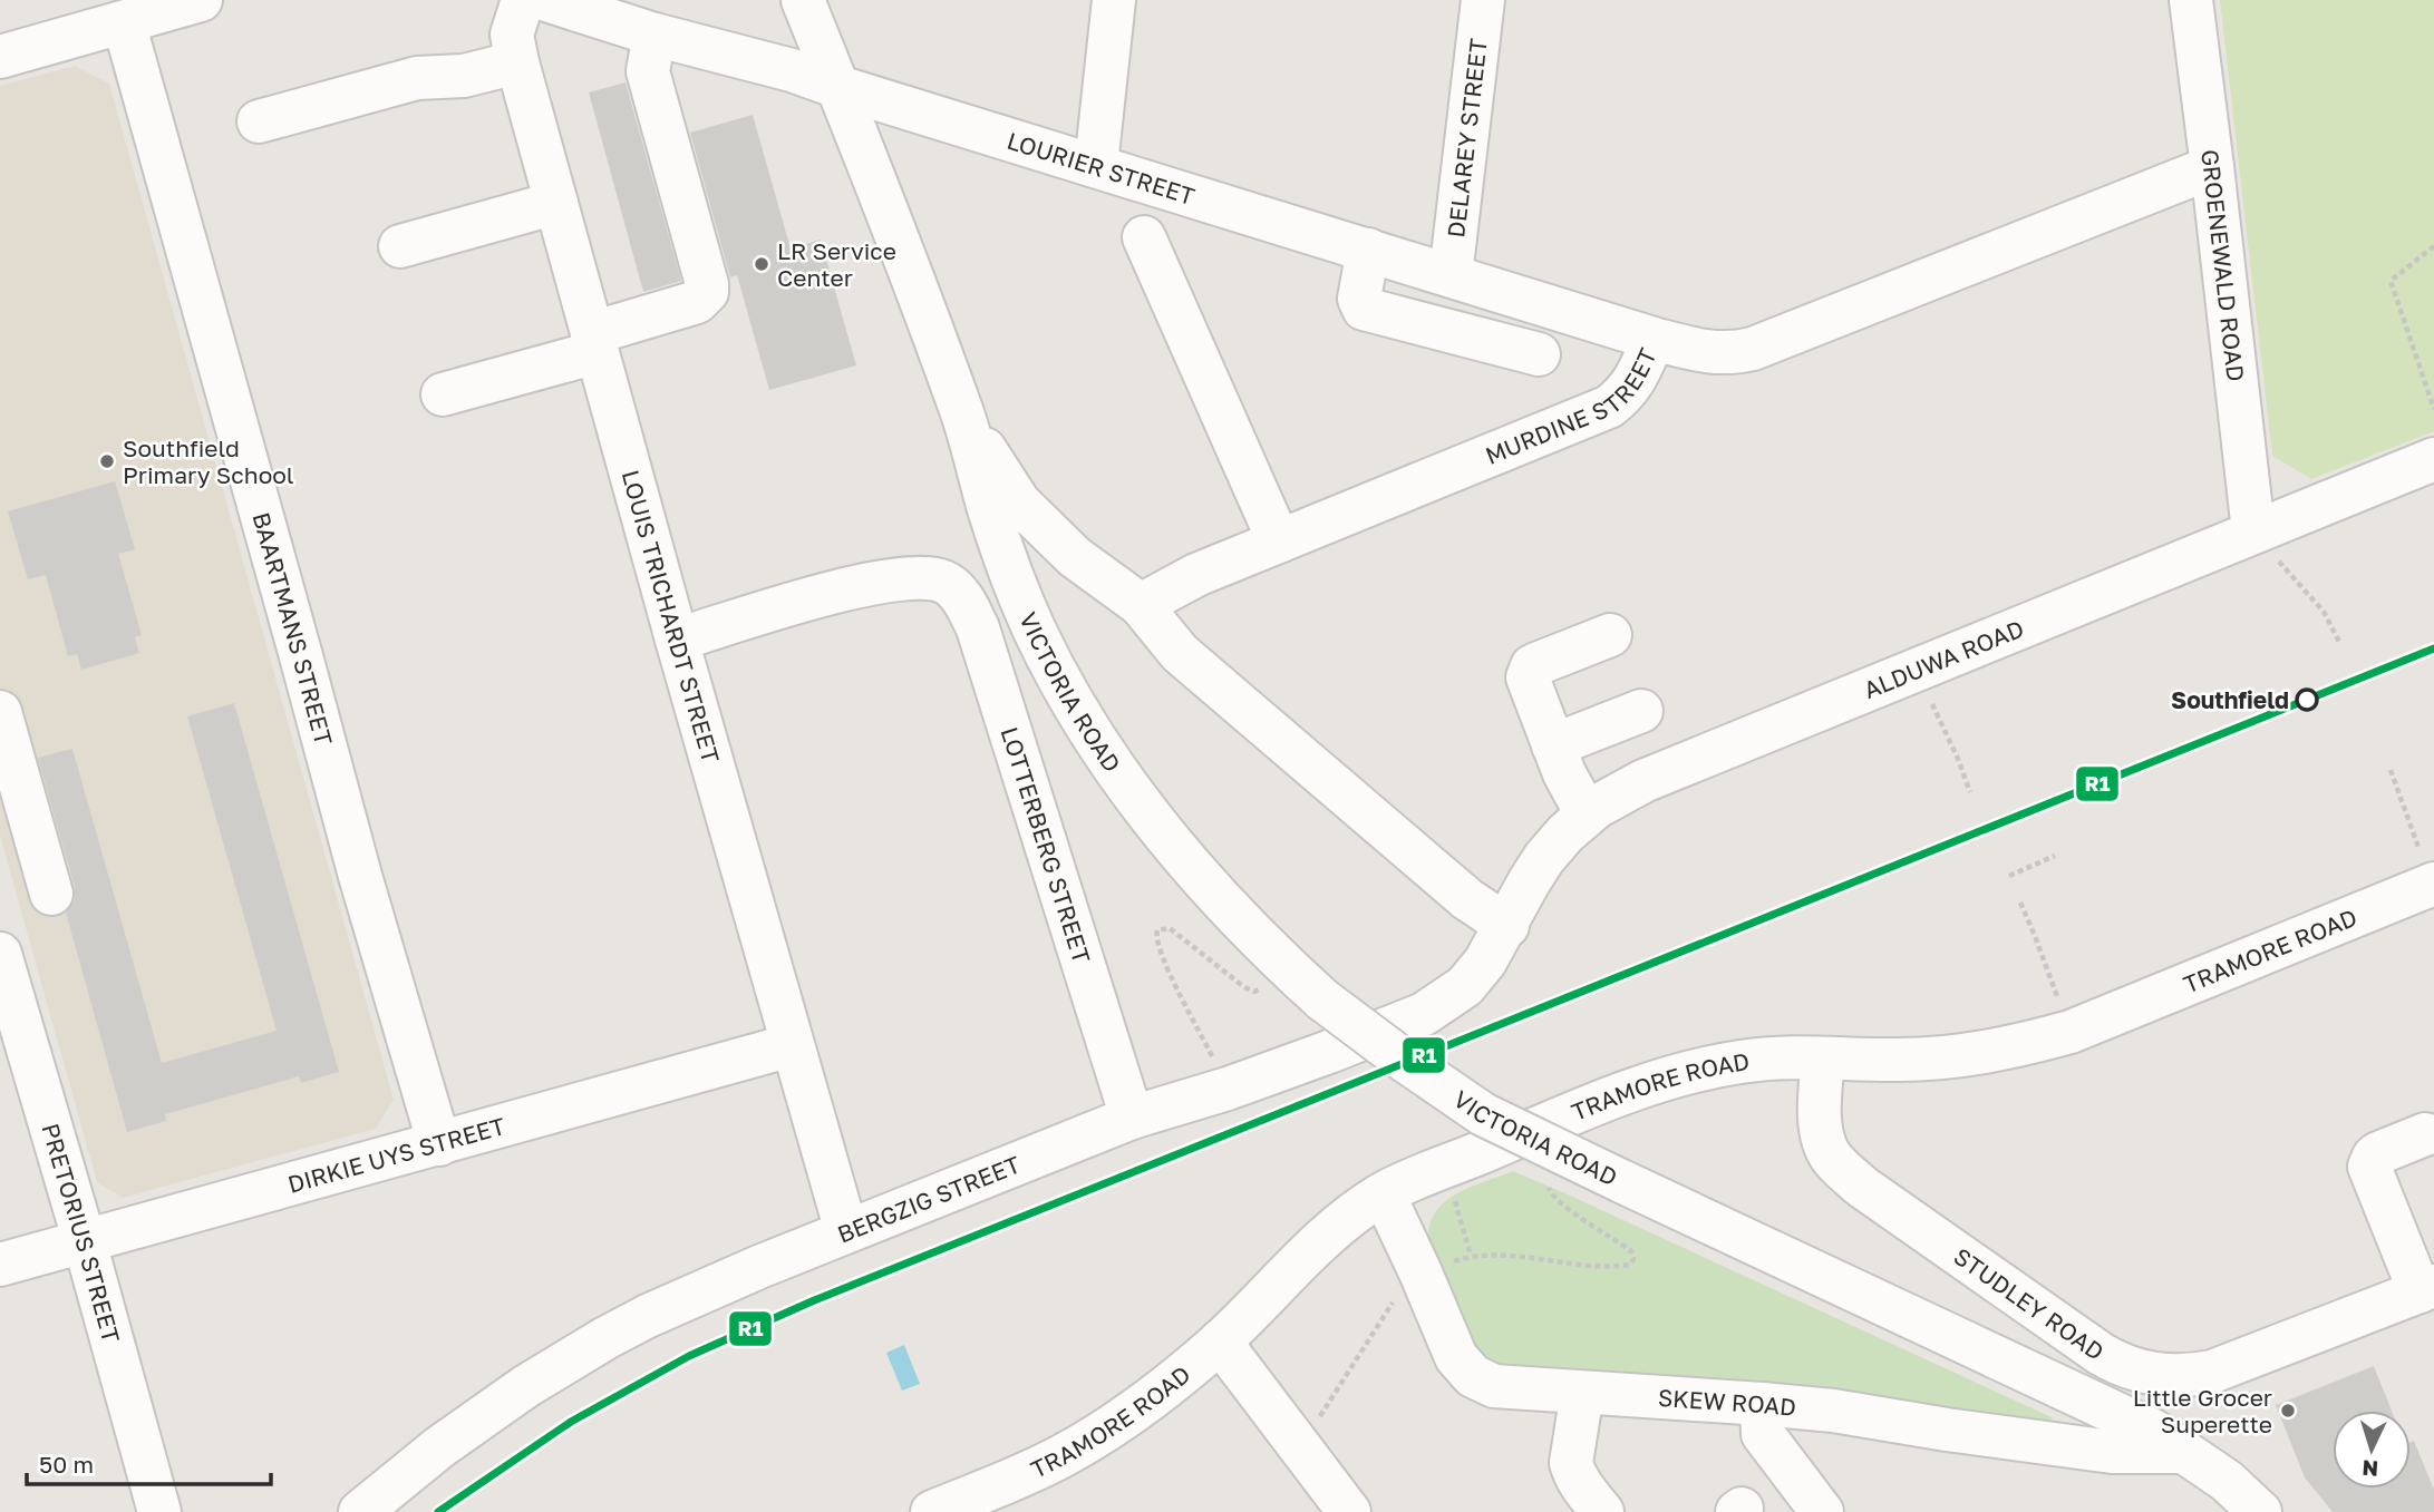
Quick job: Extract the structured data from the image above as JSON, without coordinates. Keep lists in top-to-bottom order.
{
  "streets": {
    "street": [
      "DELAREY STREET",
      "LOURIER STREET",
      "GROENEWALD ROAD",
      "MURDINE STREET",
      "LOUIS TRICHARDT STREET",
      "BAARTMANS STREET",
      "ALDUWA ROAD",
      "VICTORIA ROAD",
      "LOTTERBERG STREET",
      "TRAMORE ROAD",
      "DIRKIE UYS STREET",
      "BERGZIG STREET",
      "PRETORIUS STREET",
      "STUDLEY ROAD",
      "SKEW ROAD"
    ]
  },
  "crossings": [
    ["DELAREY STREET", "LOURIER STREET"],
    ["LOURIER STREET", "MURDINE STREET"],
    ["LOURIER STREET", "LOUIS TRICHARDT STREET"],
    ["LOURIER STREET", "VICTORIA ROAD"],
    ["GROENEWALD ROAD", "MURDINE STREET"],
    ["GROENEWALD ROAD", "ALDUWA ROAD"],
    ["MURDINE STREET", "VICTORIA ROAD"],
    ["LOUIS TRICHARDT STREET", "LOTTERBERG STREET"],
    ["LOUIS TRICHARDT STREET", "DIRKIE UYS STREET"],
    ["LOUIS TRICHARDT STREET", "BERGZIG STREET"],
    ["BAARTMANS STREET", "DIRKIE UYS STREET"],
    ["ALDUWA ROAD", "VICTORIA ROAD"],
    ["ALDUWA ROAD", "BERGZIG STREET"],
    ["VICTORIA ROAD", "BERGZIG STREET"],
    ["VICTORIA ROAD", "SKEW ROAD"],
    ["LOTTERBERG STREET", "BERGZIG STREET"],
    ["TRAMORE ROAD", "STUDLEY ROAD"],
    ["TRAMORE ROAD", "SKEW ROAD"],
    ["DIRKIE UYS STREET", "PRETORIUS STREET"]
  ],
  "places": [
    "LR Service Center",
    "Southfield Primary School",
    "Southfield",
    "Little Grocer Superette"
  ],
  "lines": ["transit line R1"],
  "scale_bar": "50 m",
  "north": "bottom"
}
